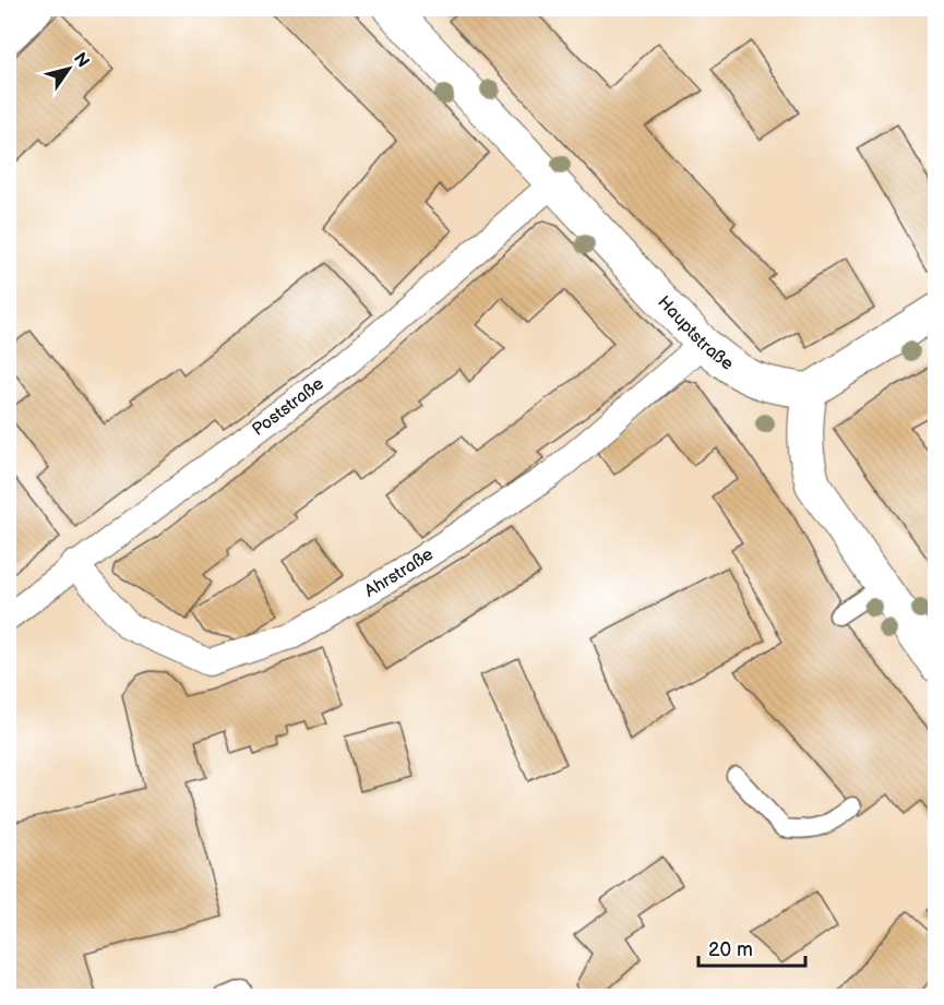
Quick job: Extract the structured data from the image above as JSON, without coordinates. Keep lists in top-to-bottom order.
{
  "streets": {
    "street": ["Hauptstraße", "Poststraße", "Ahrstraße"]
  },
  "crossings": [
    ["Hauptstraße", "Poststraße"],
    ["Hauptstraße", "Ahrstraße"],
    ["Poststraße", "Ahrstraße"]
  ],
  "scale_bar": "20 m",
  "north": "top right"
}
